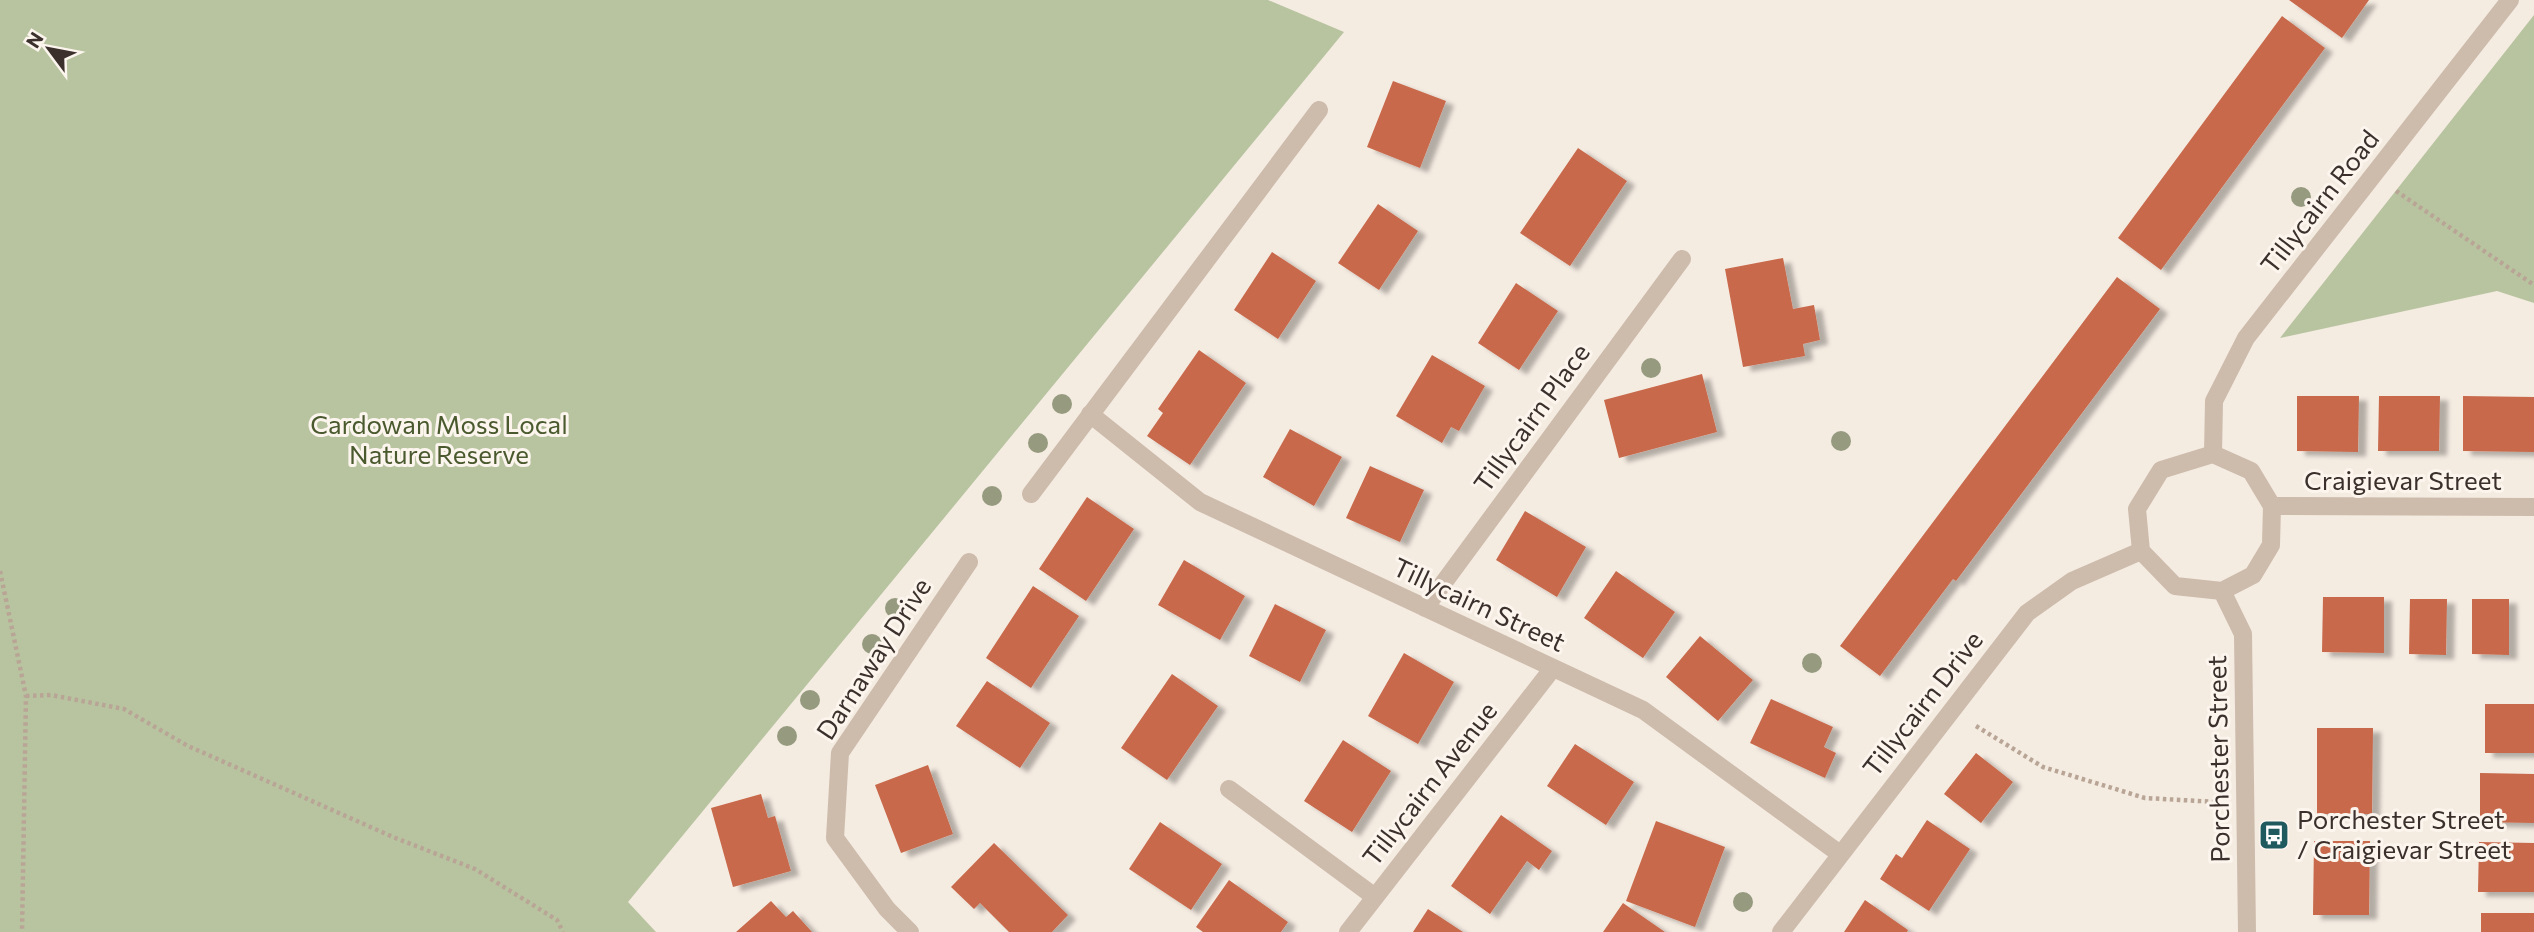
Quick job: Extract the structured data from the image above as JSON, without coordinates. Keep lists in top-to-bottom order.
{
  "streets": {
    "street": [
      "Tillycairn Road",
      "Tillycairn Place",
      "Craigievar Street",
      "Tillycairn Street",
      "Darnaway Drive",
      "Tillycairn Drive",
      "Porchester Street",
      "Tillycairn Avenue"
    ]
  },
  "crossings": [
    ["Tillycairn Road", "Craigievar Street"],
    ["Tillycairn Road", "Tillycairn Drive"],
    ["Tillycairn Road", "Porchester Street"],
    ["Tillycairn Place", "Tillycairn Street"],
    ["Craigievar Street", "Tillycairn Drive"],
    ["Craigievar Street", "Porchester Street"],
    ["Tillycairn Street", "Tillycairn Drive"],
    ["Tillycairn Street", "Tillycairn Avenue"],
    ["Tillycairn Drive", "Porchester Street"]
  ],
  "parks": ["Cardowan Moss Local Nature Reserve"],
  "places": {
    "bus stop": ["Porchester Street / Craigievar Street"]
  },
  "north": "top left"
}
